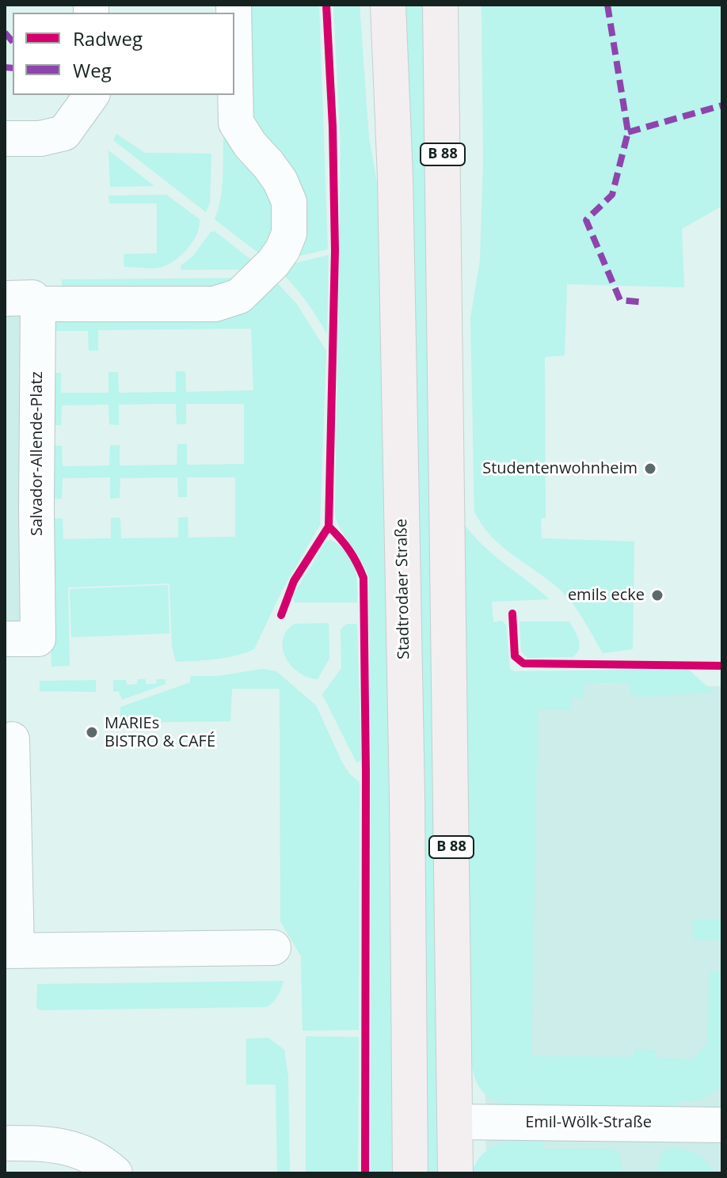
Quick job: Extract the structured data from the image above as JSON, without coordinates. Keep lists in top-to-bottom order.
{
  "streets": {
    "main road": ["B 88", "Stadtrodaer Straße"],
    "street": ["Salvador-Allende-Platz", "Emil-Wölk-Straße"]
  },
  "crossings": [
    ["B 88", "Emil-Wölk-Straße"]
  ],
  "places": ["Studentenwohnheim", "emils ecke", "MARIEs BISTRO & CAFÉ"],
  "legend": ["Radweg", "Weg"]
}
